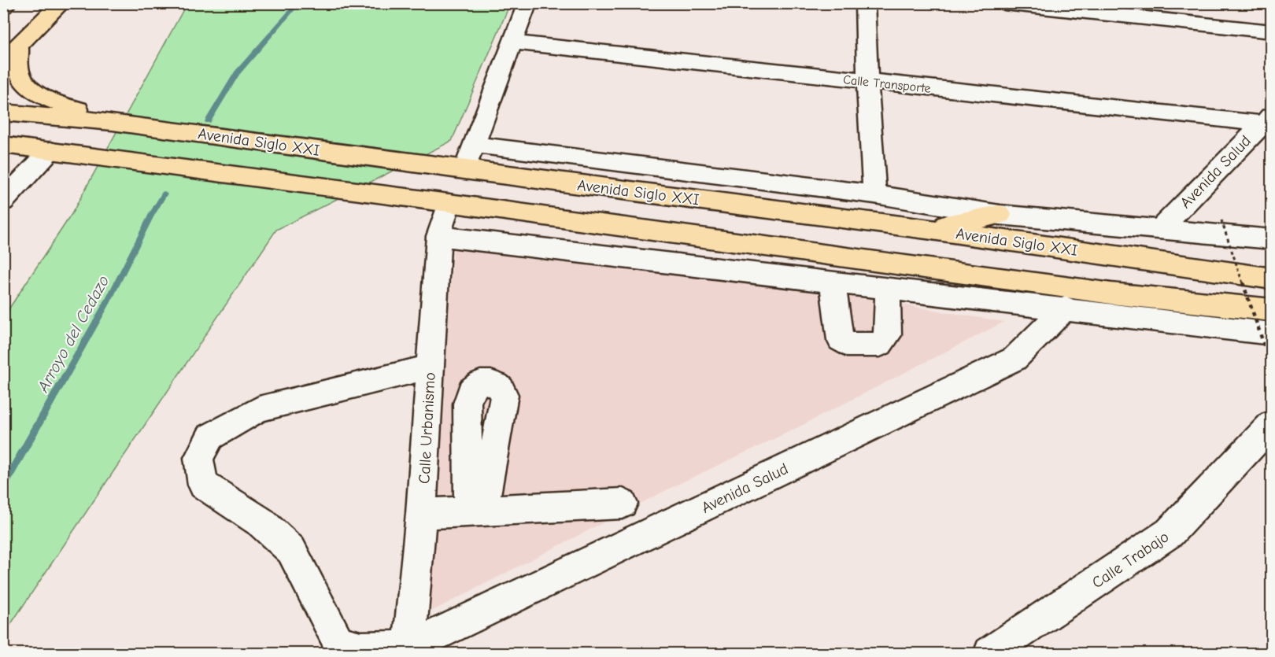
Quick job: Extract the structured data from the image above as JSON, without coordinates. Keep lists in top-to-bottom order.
{
  "streets": {
    "main road": ["Avenida Siglo XXI"],
    "street": [
      "Calle Transporte",
      "Avenida Salud",
      "Calle Urbanismo",
      "Calle Trabajo"
    ]
  },
  "crossings": [
    ["Calle Transporte", "Avenida Salud"],
    ["Avenida Siglo XXI", "Avenida Salud"],
    ["Avenida Salud", "Calle Urbanismo"]
  ],
  "water": ["Arroyo del Cedazo"]
}
